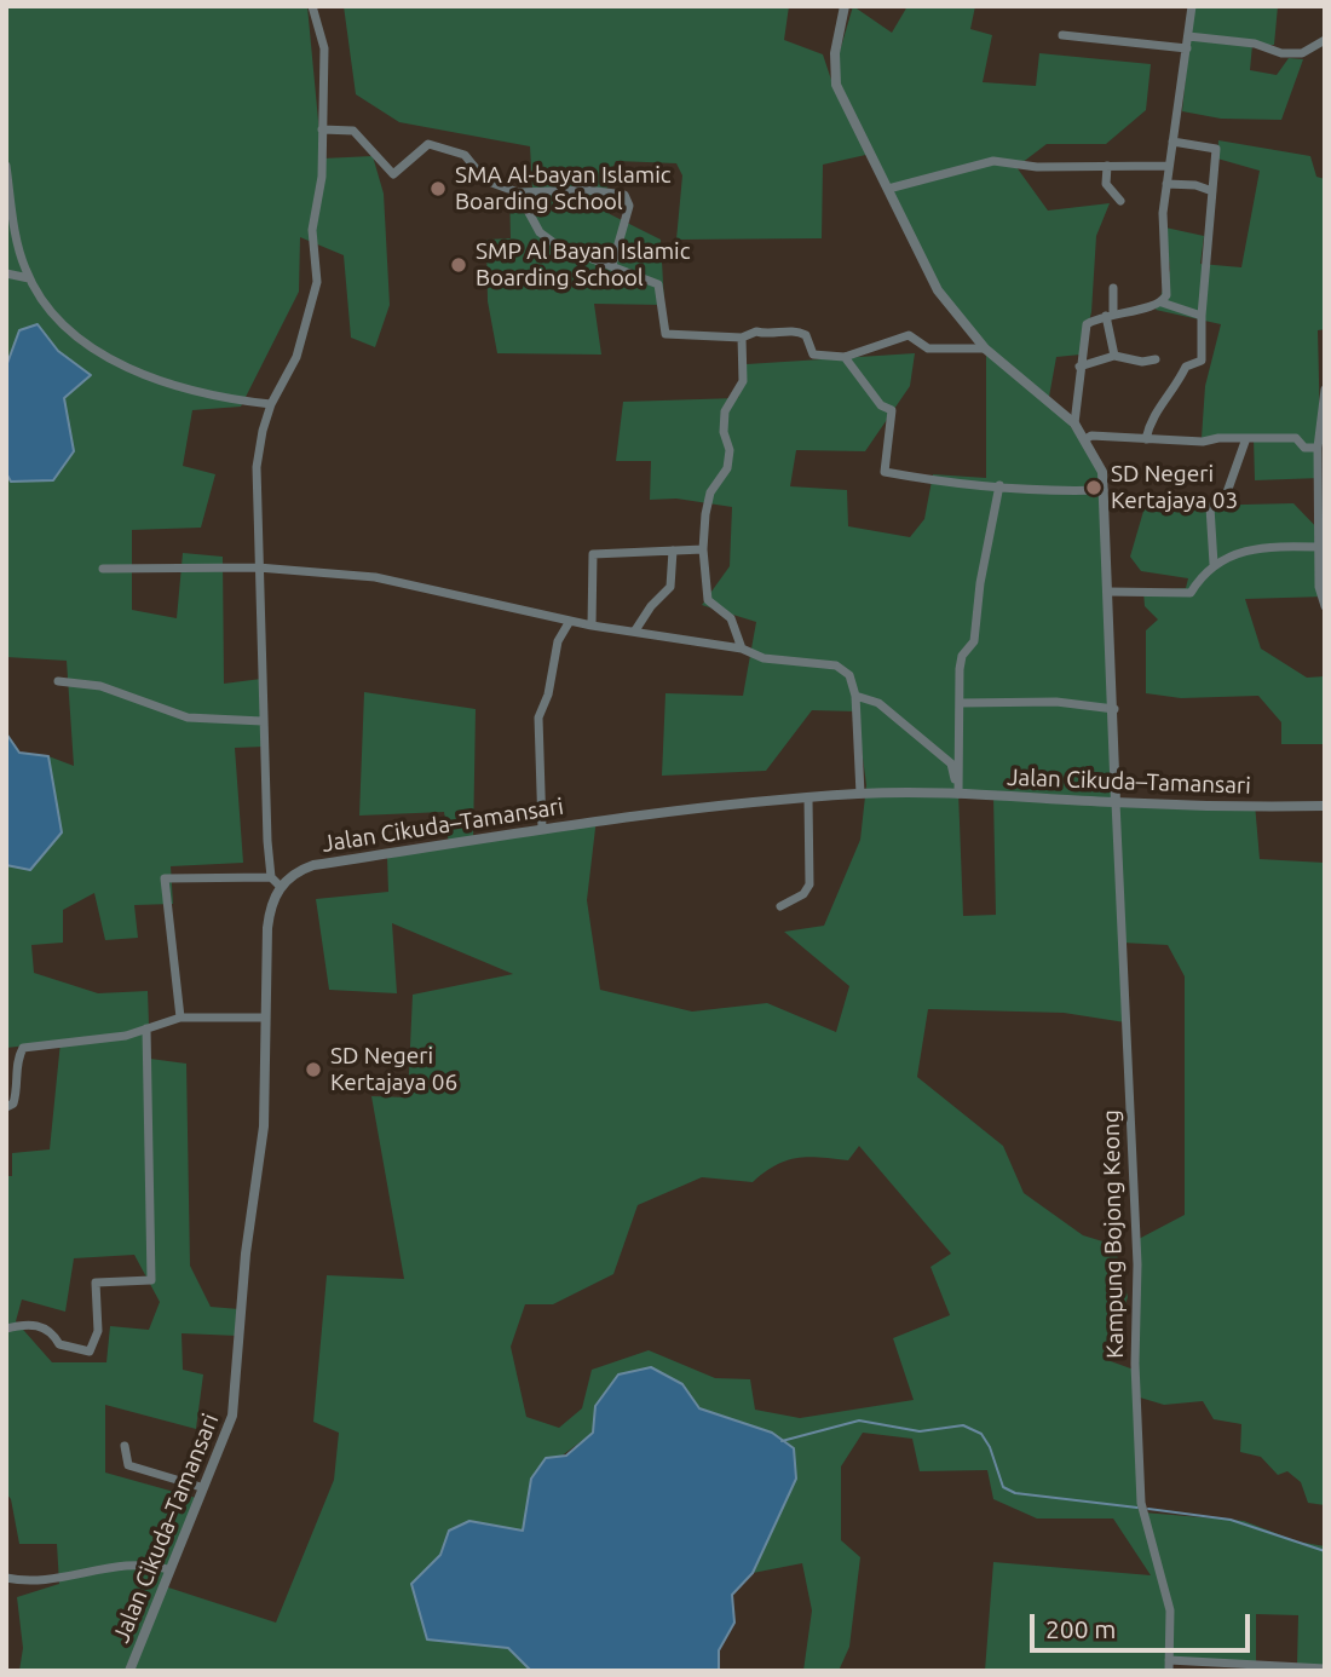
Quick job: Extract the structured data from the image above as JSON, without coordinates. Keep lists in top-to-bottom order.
{
  "streets": {
    "street": ["Jalan Cikuda–Tamansari", "Kampung Bojong Keong"]
  },
  "crossings": [
    ["Jalan Cikuda–Tamansari", "Kampung Bojong Keong"]
  ],
  "places": [
    "SMA Al-bayan Islamic Boarding School",
    "SMP Al Bayan Islamic Boarding School",
    "SD Negeri Kertajaya 03",
    "SD Negeri Kertajaya 06"
  ],
  "scale_bar": "200 m"
}
